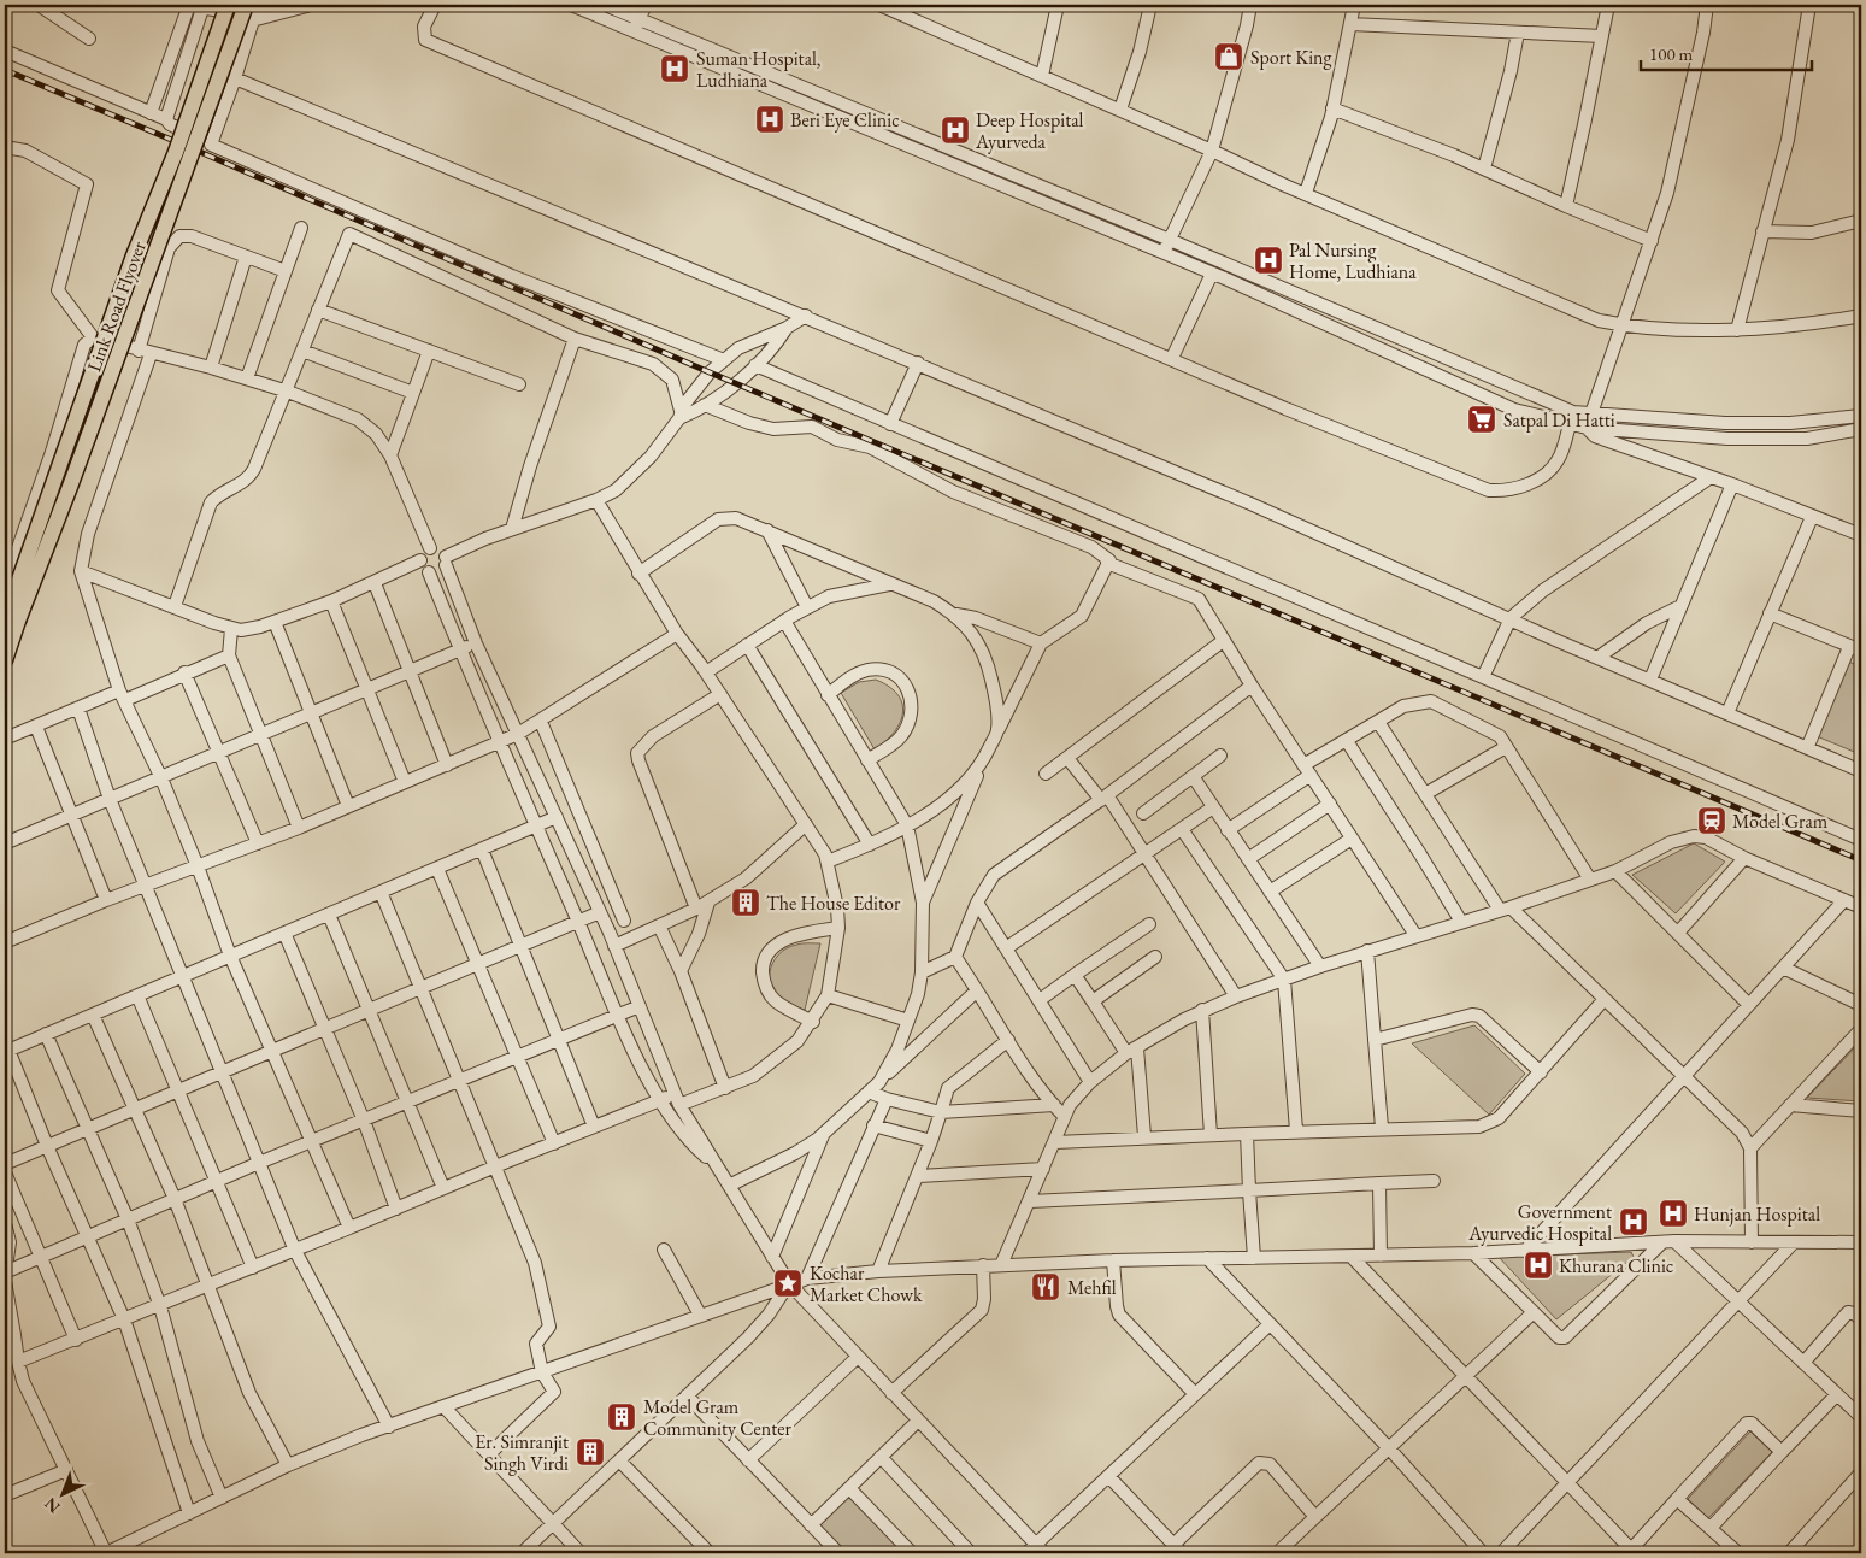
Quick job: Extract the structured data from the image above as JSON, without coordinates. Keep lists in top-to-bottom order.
{
  "streets": {
    "main road": ["Link Road Flyover"]
  },
  "places": {
    "shop": ["Sport King"],
    "hospital": [
      "Suman Hospital, Ludhiana",
      "Beri Eye Clinic",
      "Deep Hospital Ayurveda",
      "Pal Nursing Home, Ludhiana",
      "Hunjan Hospital",
      "Government Ayurvedic Hospital",
      "Khurana Clinic"
    ],
    "supermarket": ["Satpal Di Hatti"],
    "station": ["Model Gram"],
    "building": ["The House Editor", "Model Gram Community Center", "Er. Simranjit Singh Virdi"],
    "place": ["Kochar Market Chowk"],
    "restaurant": ["Mehfil"]
  },
  "scale_bar": "100 m",
  "north": "bottom left"
}
